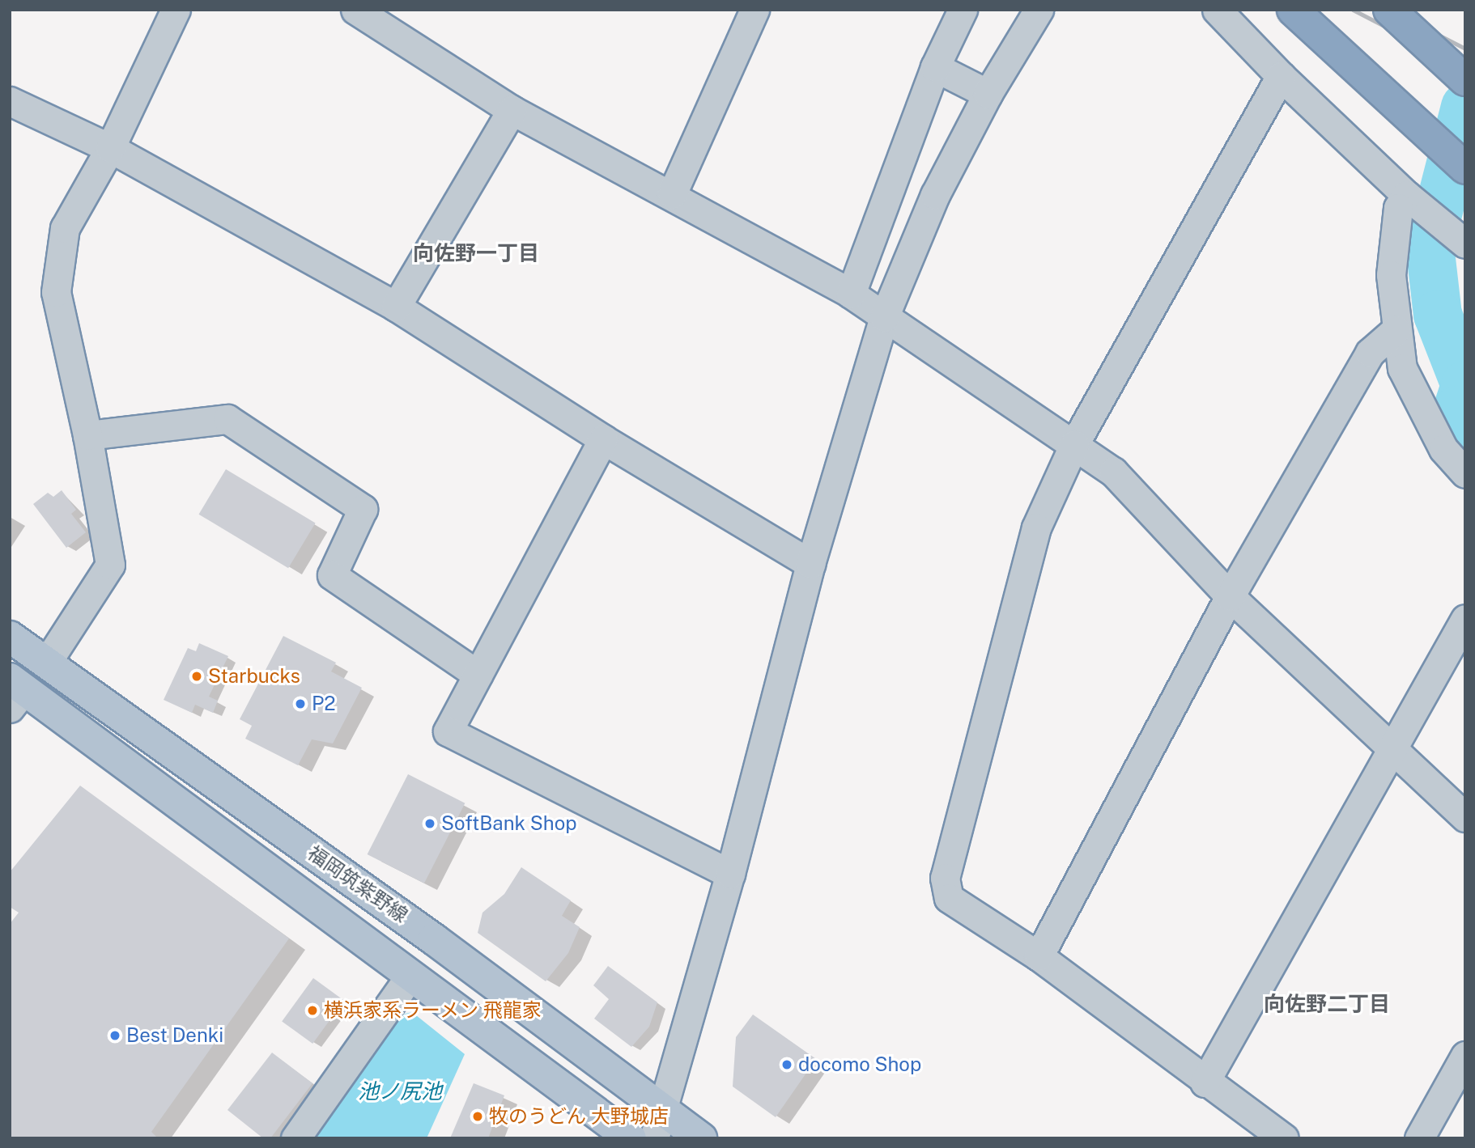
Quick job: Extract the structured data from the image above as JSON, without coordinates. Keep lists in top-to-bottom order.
{
  "streets": {
    "main road": ["福岡筑紫野線"]
  },
  "districts": ["向佐野一丁目", "向佐野二丁目"],
  "water": ["池ノ尻池"],
  "places": [
    "Starbucks",
    "P2",
    "SoftBank Shop",
    "横浜家系ラーメン 飛龍家",
    "Best Denki",
    "docomo Shop",
    "牧のうどん 大野城店"
  ]
}
